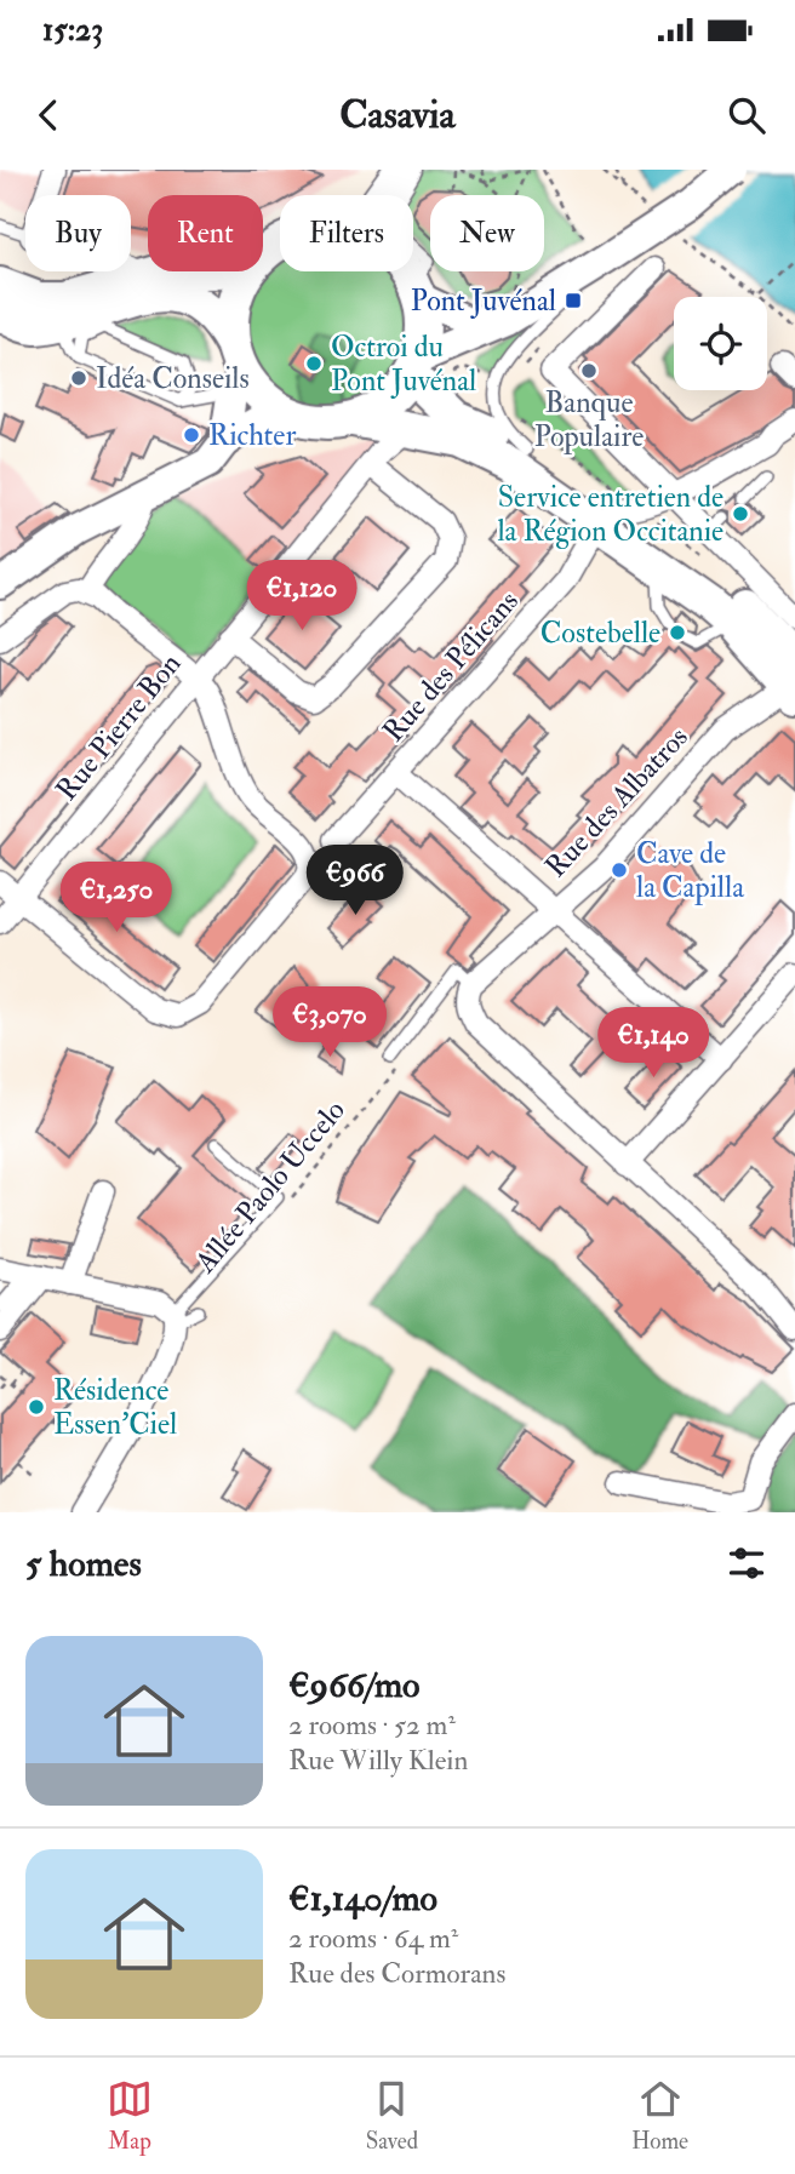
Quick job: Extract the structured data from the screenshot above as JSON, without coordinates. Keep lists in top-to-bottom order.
{
  "streets": {
    "street": ["Rue des Pélicans", "Rue Pierre Bon", "Rue des Albatros"],
    "lane": ["Allée Paolo Uccelo"]
  },
  "places": {
    "transit": ["Pont Juvénal"],
    "other": [
      "Octroi du Pont Juvénal",
      "Banque Populaire",
      "Idéa Conseils",
      "Richter",
      "Service entretien de la Région Occitanie",
      "Costebelle",
      "Cave de la Capilla",
      "Résidence Essen'Ciel"
    ]
  },
  "page": {
    "status": "15:23",
    "header": "Casavia",
    "chip": [
      "Buy",
      "Rent",
      "Filters",
      "New"
    ],
    "price": [
      "€1,120",
      "€966",
      "€1,250",
      "€3,070",
      "€1,140"
    ],
    "heading": "5 homes",
    "list": [
      {
        "name": "€966/mo",
        "note": "2 rooms · 52 m² · Rue Willy Klein"
      },
      {
        "name": "€1,140/mo",
        "note": "2 rooms · 64 m² · Rue des Cormorans"
      }
    ],
    "tabs": ["Map", "Saved", "Home"]
  }
}
